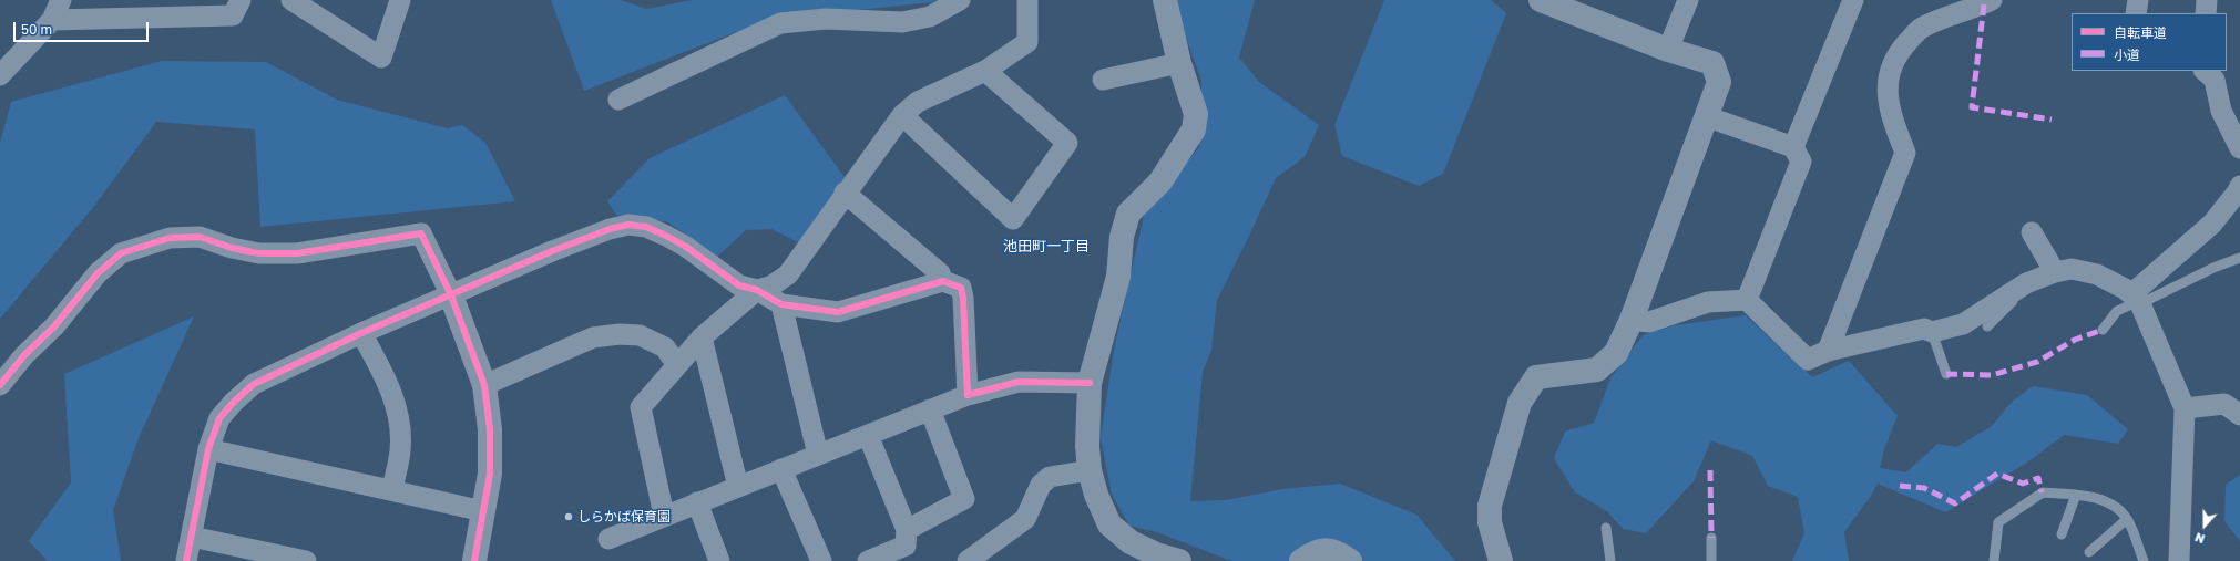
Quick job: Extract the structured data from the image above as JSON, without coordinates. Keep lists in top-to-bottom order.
{
  "districts": ["池田町一丁目"],
  "places": ["しらかば保育園"],
  "legend": ["自転車道", "小道"],
  "scale_bar": "50 m",
  "north": "bottom"
}
